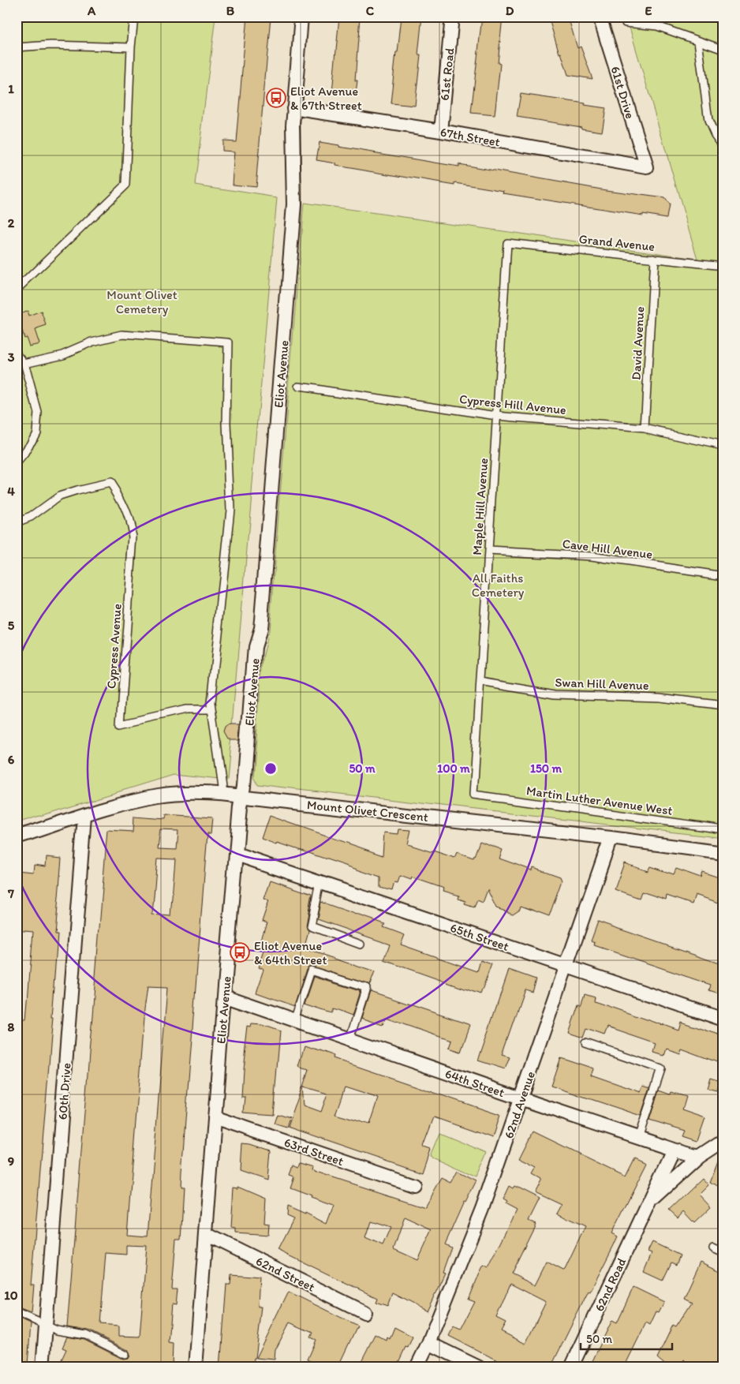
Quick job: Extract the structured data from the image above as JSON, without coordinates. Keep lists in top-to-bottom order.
{
  "streets": {
    "street": [
      "61st Road",
      "61st Drive",
      "67th Street",
      "Eliot Avenue",
      "Mount Olivet Crescent",
      "65th Street",
      "64th Street",
      "60th Drive",
      "62nd Avenue",
      "63rd Street",
      "62nd Street",
      "62nd Road"
    ],
    "lane": [
      "Grand Avenue",
      "David Avenue",
      "Cypress Hill Avenue",
      "Maple Hill Avenue",
      "Cave Hill Avenue",
      "Cypress Avenue",
      "Swan Hill Avenue",
      "Martin Luther Avenue West"
    ]
  },
  "crossings": [
    ["61st Road", "67th Street"],
    ["61st Drive", "67th Street"],
    ["67th Street", "Eliot Avenue"],
    ["Grand Avenue", "David Avenue"],
    ["Grand Avenue", "Maple Hill Avenue"],
    ["David Avenue", "Cypress Hill Avenue"],
    ["Eliot Avenue", "Mount Olivet Crescent"],
    ["Eliot Avenue", "65th Street"],
    ["Eliot Avenue", "64th Street"],
    ["Eliot Avenue", "63rd Street"],
    ["Eliot Avenue", "62nd Street"],
    ["Cypress Hill Avenue", "Maple Hill Avenue"],
    ["Maple Hill Avenue", "Cave Hill Avenue"],
    ["Maple Hill Avenue", "Swan Hill Avenue"],
    ["Maple Hill Avenue", "Martin Luther Avenue West"],
    ["Mount Olivet Crescent", "60th Drive"],
    ["Mount Olivet Crescent", "62nd Avenue"],
    ["65th Street", "62nd Avenue"],
    ["64th Street", "62nd Avenue"],
    ["64th Street", "62nd Road"]
  ],
  "parks": ["Mount Olivet Cemetery", "All Faiths Cemetery"],
  "places": {
    "bus stop": ["Eliot Avenue & 67th Street", "Eliot Avenue & 64th Street"]
  },
  "scale_bar": "50 m",
  "grid": {
    "columns": [
      "A",
      "B",
      "C",
      "D",
      "E"
    ],
    "rows": [
      "1",
      "2",
      "3",
      "4",
      "5",
      "6",
      "7",
      "8",
      "9",
      "10"
    ]
  },
  "rings": ["50 m", "100 m", "150 m"]
}
